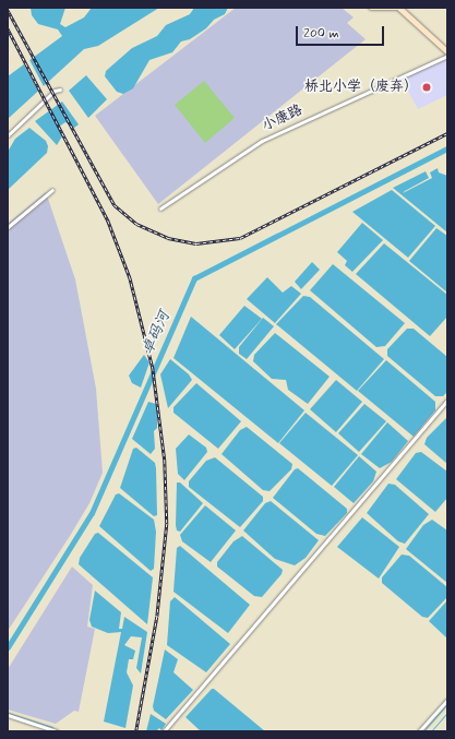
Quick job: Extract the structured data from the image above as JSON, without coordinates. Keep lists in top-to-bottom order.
{
  "streets": {
    "street": ["小康路"]
  },
  "water": ["卓码河"],
  "places": ["桥北小学（废弃）"],
  "scale_bar": "200 m"
}
